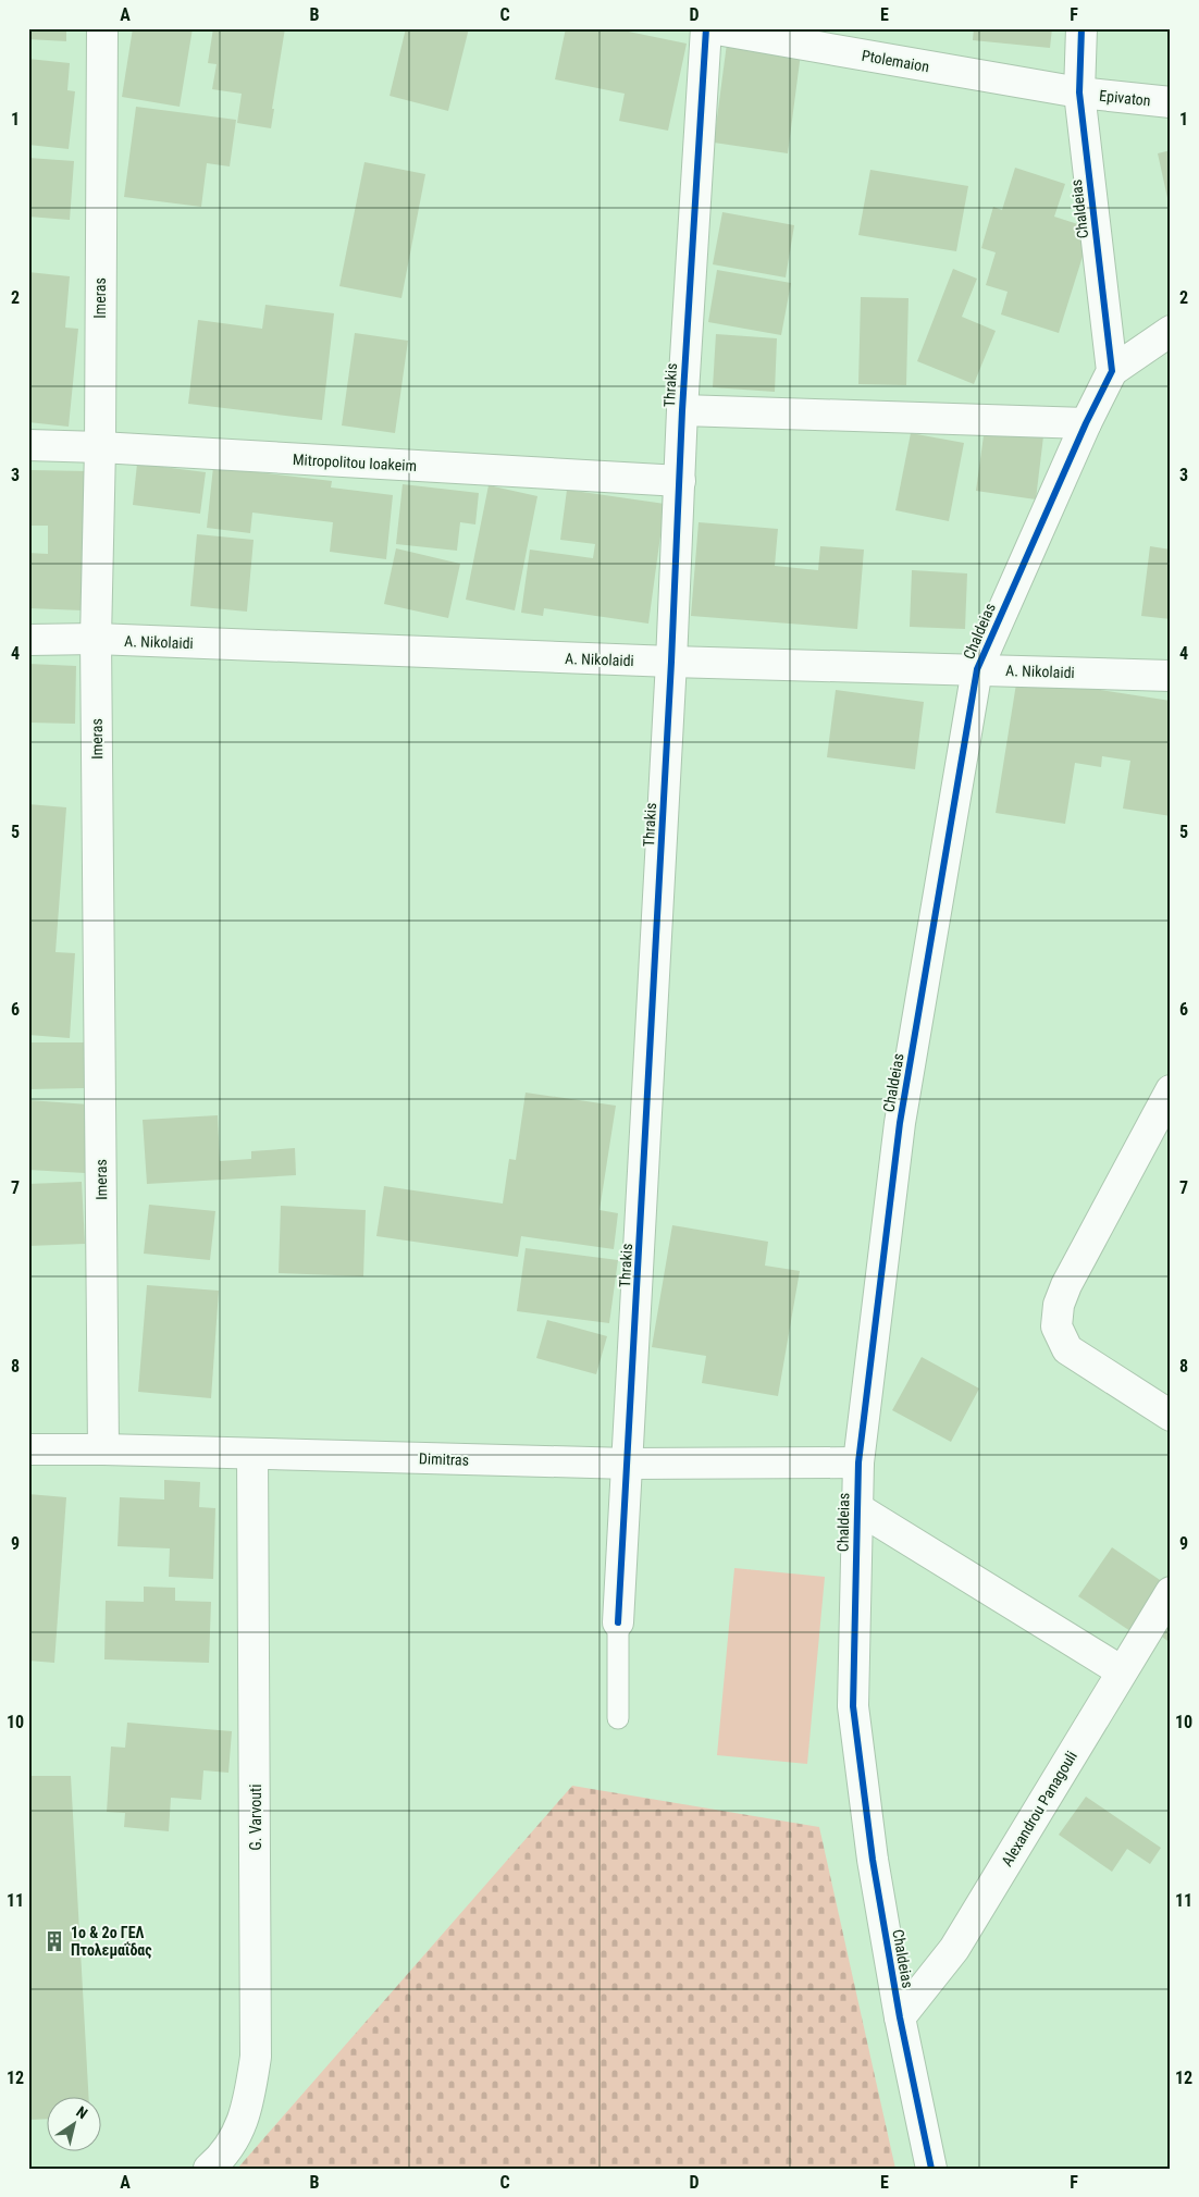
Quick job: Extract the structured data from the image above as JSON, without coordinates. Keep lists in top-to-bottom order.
{
  "streets": {
    "street": [
      "Ptolemaion",
      "Epivaton",
      "Chaldeias",
      "Imeras",
      "Thrakis",
      "Mitropolitou Ioakeim",
      "A. Nikolaidi",
      "Dimitras",
      "Alexandrou Panagouli",
      "G. Varvouti"
    ]
  },
  "crossings": [
    ["Ptolemaion", "Epivaton"],
    ["Ptolemaion", "Chaldeias"],
    ["Epivaton", "Chaldeias"],
    ["Chaldeias", "A. Nikolaidi"],
    ["Chaldeias", "Dimitras"],
    ["Chaldeias", "Alexandrou Panagouli"],
    ["Imeras", "Mitropolitou Ioakeim"],
    ["Imeras", "A. Nikolaidi"],
    ["Imeras", "Dimitras"],
    ["Thrakis", "Mitropolitou Ioakeim"],
    ["Thrakis", "A. Nikolaidi"],
    ["Thrakis", "Dimitras"],
    ["Dimitras", "G. Varvouti"]
  ],
  "places": {
    "building": ["1ο & 2ο ΓΕΛ Πτολεμαΐδας"]
  },
  "north": "top right",
  "grid": {
    "columns": [
      "A",
      "B",
      "C",
      "D",
      "E",
      "F"
    ],
    "rows": [
      "1",
      "2",
      "3",
      "4",
      "5",
      "6",
      "7",
      "8",
      "9",
      "10",
      "11",
      "12"
    ]
  }
}
